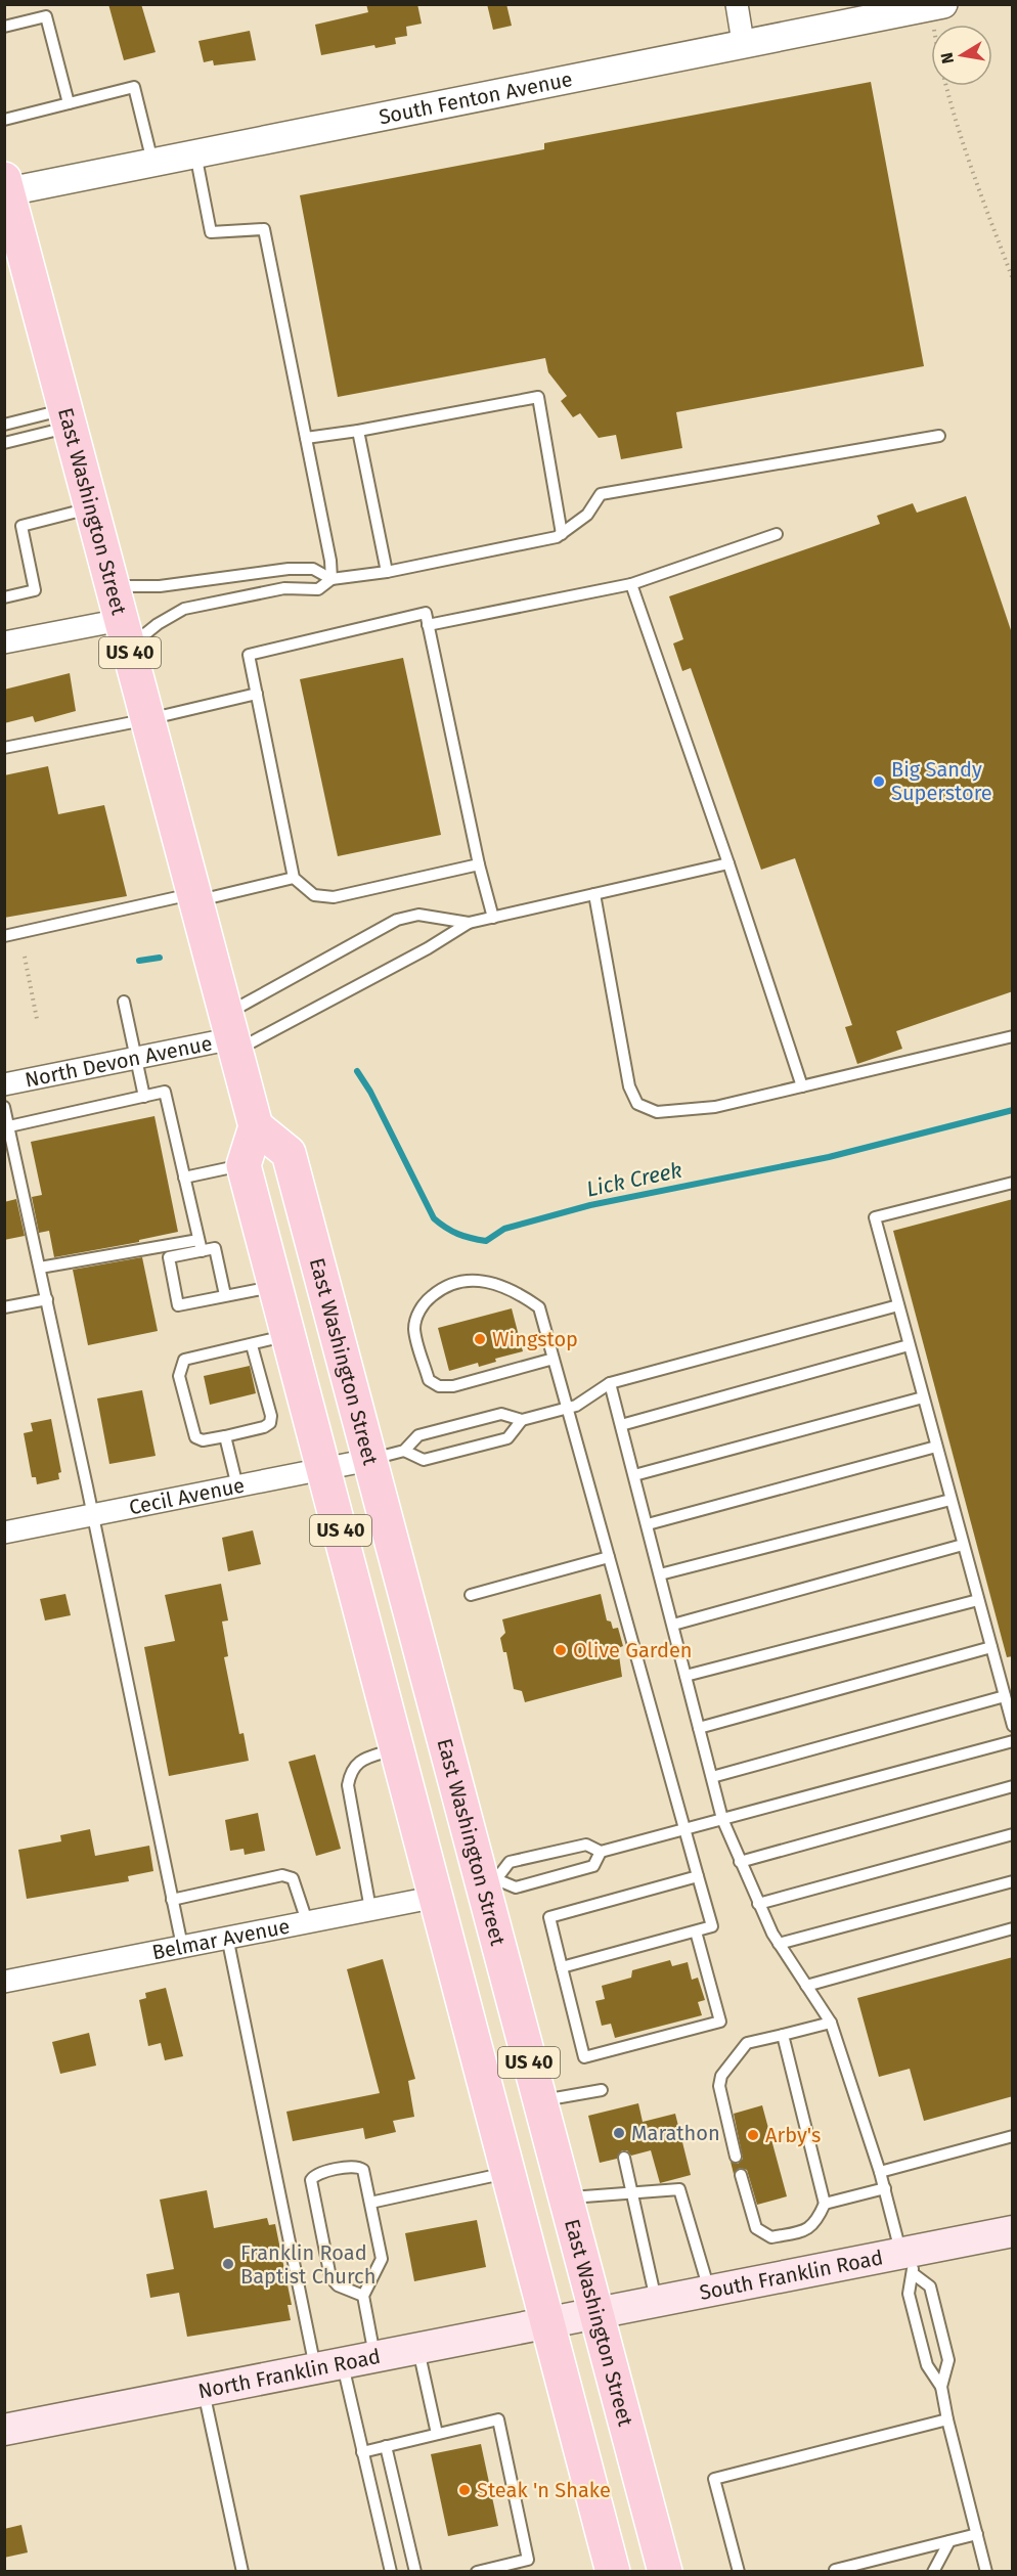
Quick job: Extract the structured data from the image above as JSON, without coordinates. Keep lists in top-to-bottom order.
{
  "streets": {
    "main road": [
      "East Washington Street",
      "US 40",
      "South Franklin Road",
      "North Franklin Road"
    ],
    "street": [
      "South Fenton Avenue",
      "North Devon Avenue",
      "Cecil Avenue",
      "Belmar Avenue"
    ]
  },
  "crossings": [
    ["South Fenton Avenue", "East Washington Street"],
    ["East Washington Street", "North Devon Avenue"],
    ["East Washington Street", "Cecil Avenue"],
    ["East Washington Street", "Belmar Avenue"],
    ["East Washington Street", "South Franklin Road"],
    ["East Washington Street", "North Franklin Road"],
    ["South Franklin Road", "North Franklin Road"]
  ],
  "water": ["Lick Creek"],
  "places": [
    "Big Sandy Superstore",
    "Wingstop",
    "Olive Garden",
    "Marathon",
    "Arby's",
    "Franklin Road Baptist Church",
    "Steak 'n Shake"
  ],
  "north": "left"
}
